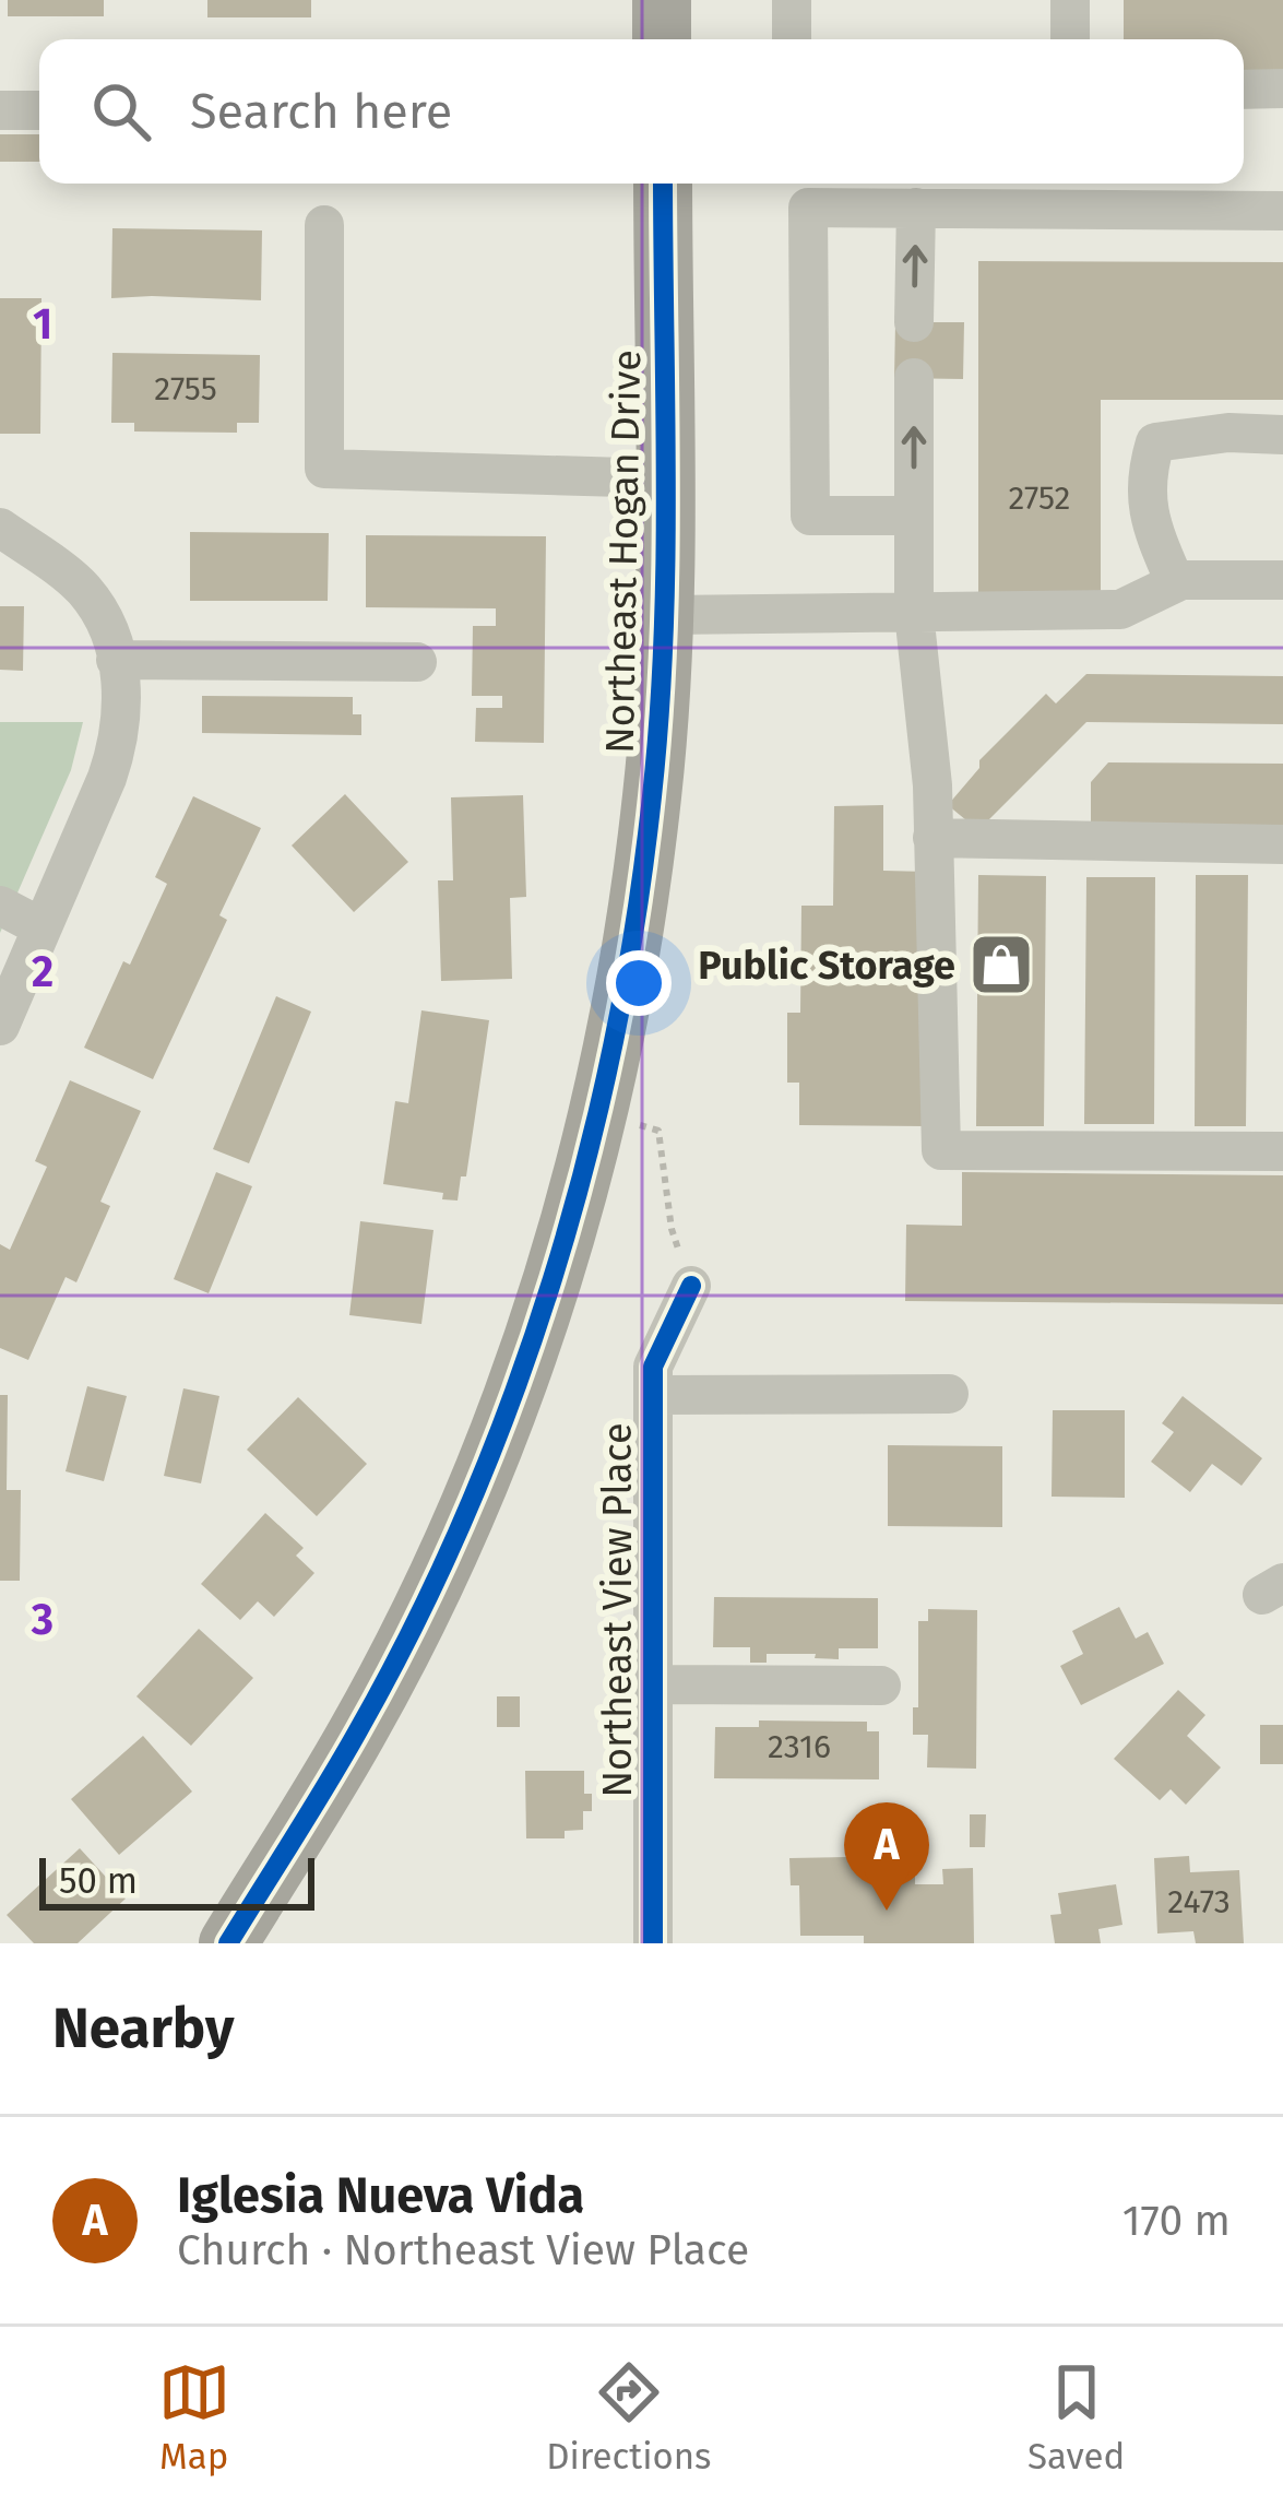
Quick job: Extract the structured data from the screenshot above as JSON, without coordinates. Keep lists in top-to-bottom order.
{
  "streets": {
    "highway": ["Northeast Hogan Drive"],
    "street": ["Northeast View Place"]
  },
  "places": {
    "shop": ["Public Storage"]
  },
  "house_numbers": [
    "2755",
    "2752",
    "2316",
    "2473"
  ],
  "scale_bar": "50 m",
  "page": {
    "search": "Search here",
    "pins": "A",
    "scale": "50 m",
    "heading": "Nearby",
    "list": [
      {
        "mark": "A",
        "name": "Iglesia Nueva Vida",
        "note": "Church · Northeast View Place",
        "value": "170 m"
      }
    ],
    "nav": ["Map", "Directions", "Saved"]
  },
  "grid": {
    "rows": ["1", "2", "3"]
  }
}
